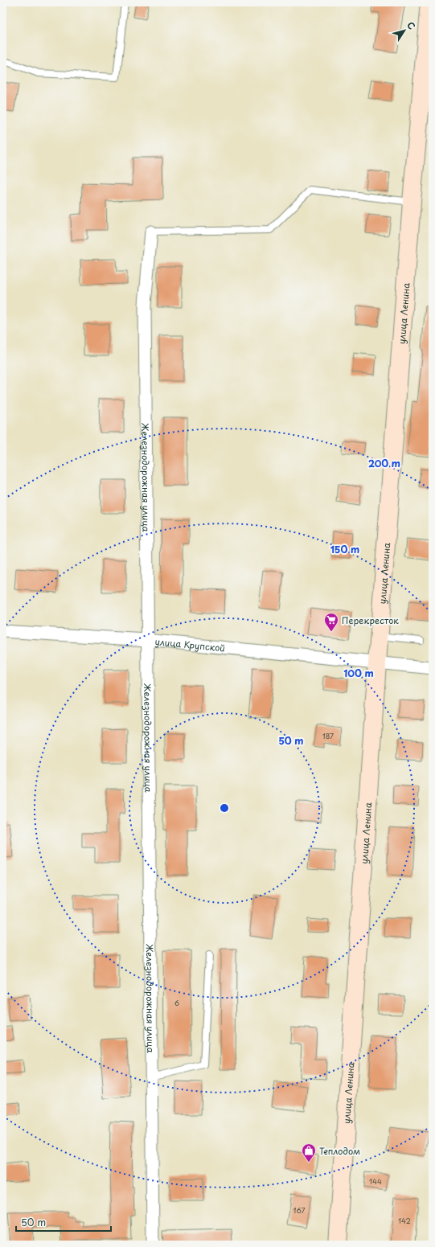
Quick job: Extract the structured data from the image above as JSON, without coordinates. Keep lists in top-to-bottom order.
{
  "streets": {
    "main road": ["улица Ленина"],
    "street": ["Железнодорожная улица", "улица Крупской"]
  },
  "crossings": [
    ["улица Ленина", "улица Крупской"],
    ["Железнодорожная улица", "улица Крупской"]
  ],
  "places": {
    "supermarket": ["Перекресток"],
    "shop": ["Теплодом"]
  },
  "house_numbers": [
    "187",
    "6",
    "144",
    "167",
    "142"
  ],
  "scale_bar": "50 m",
  "north": "top right",
  "rings": [
    "200 m",
    "150 m",
    "100 m",
    "50 m"
  ]
}
